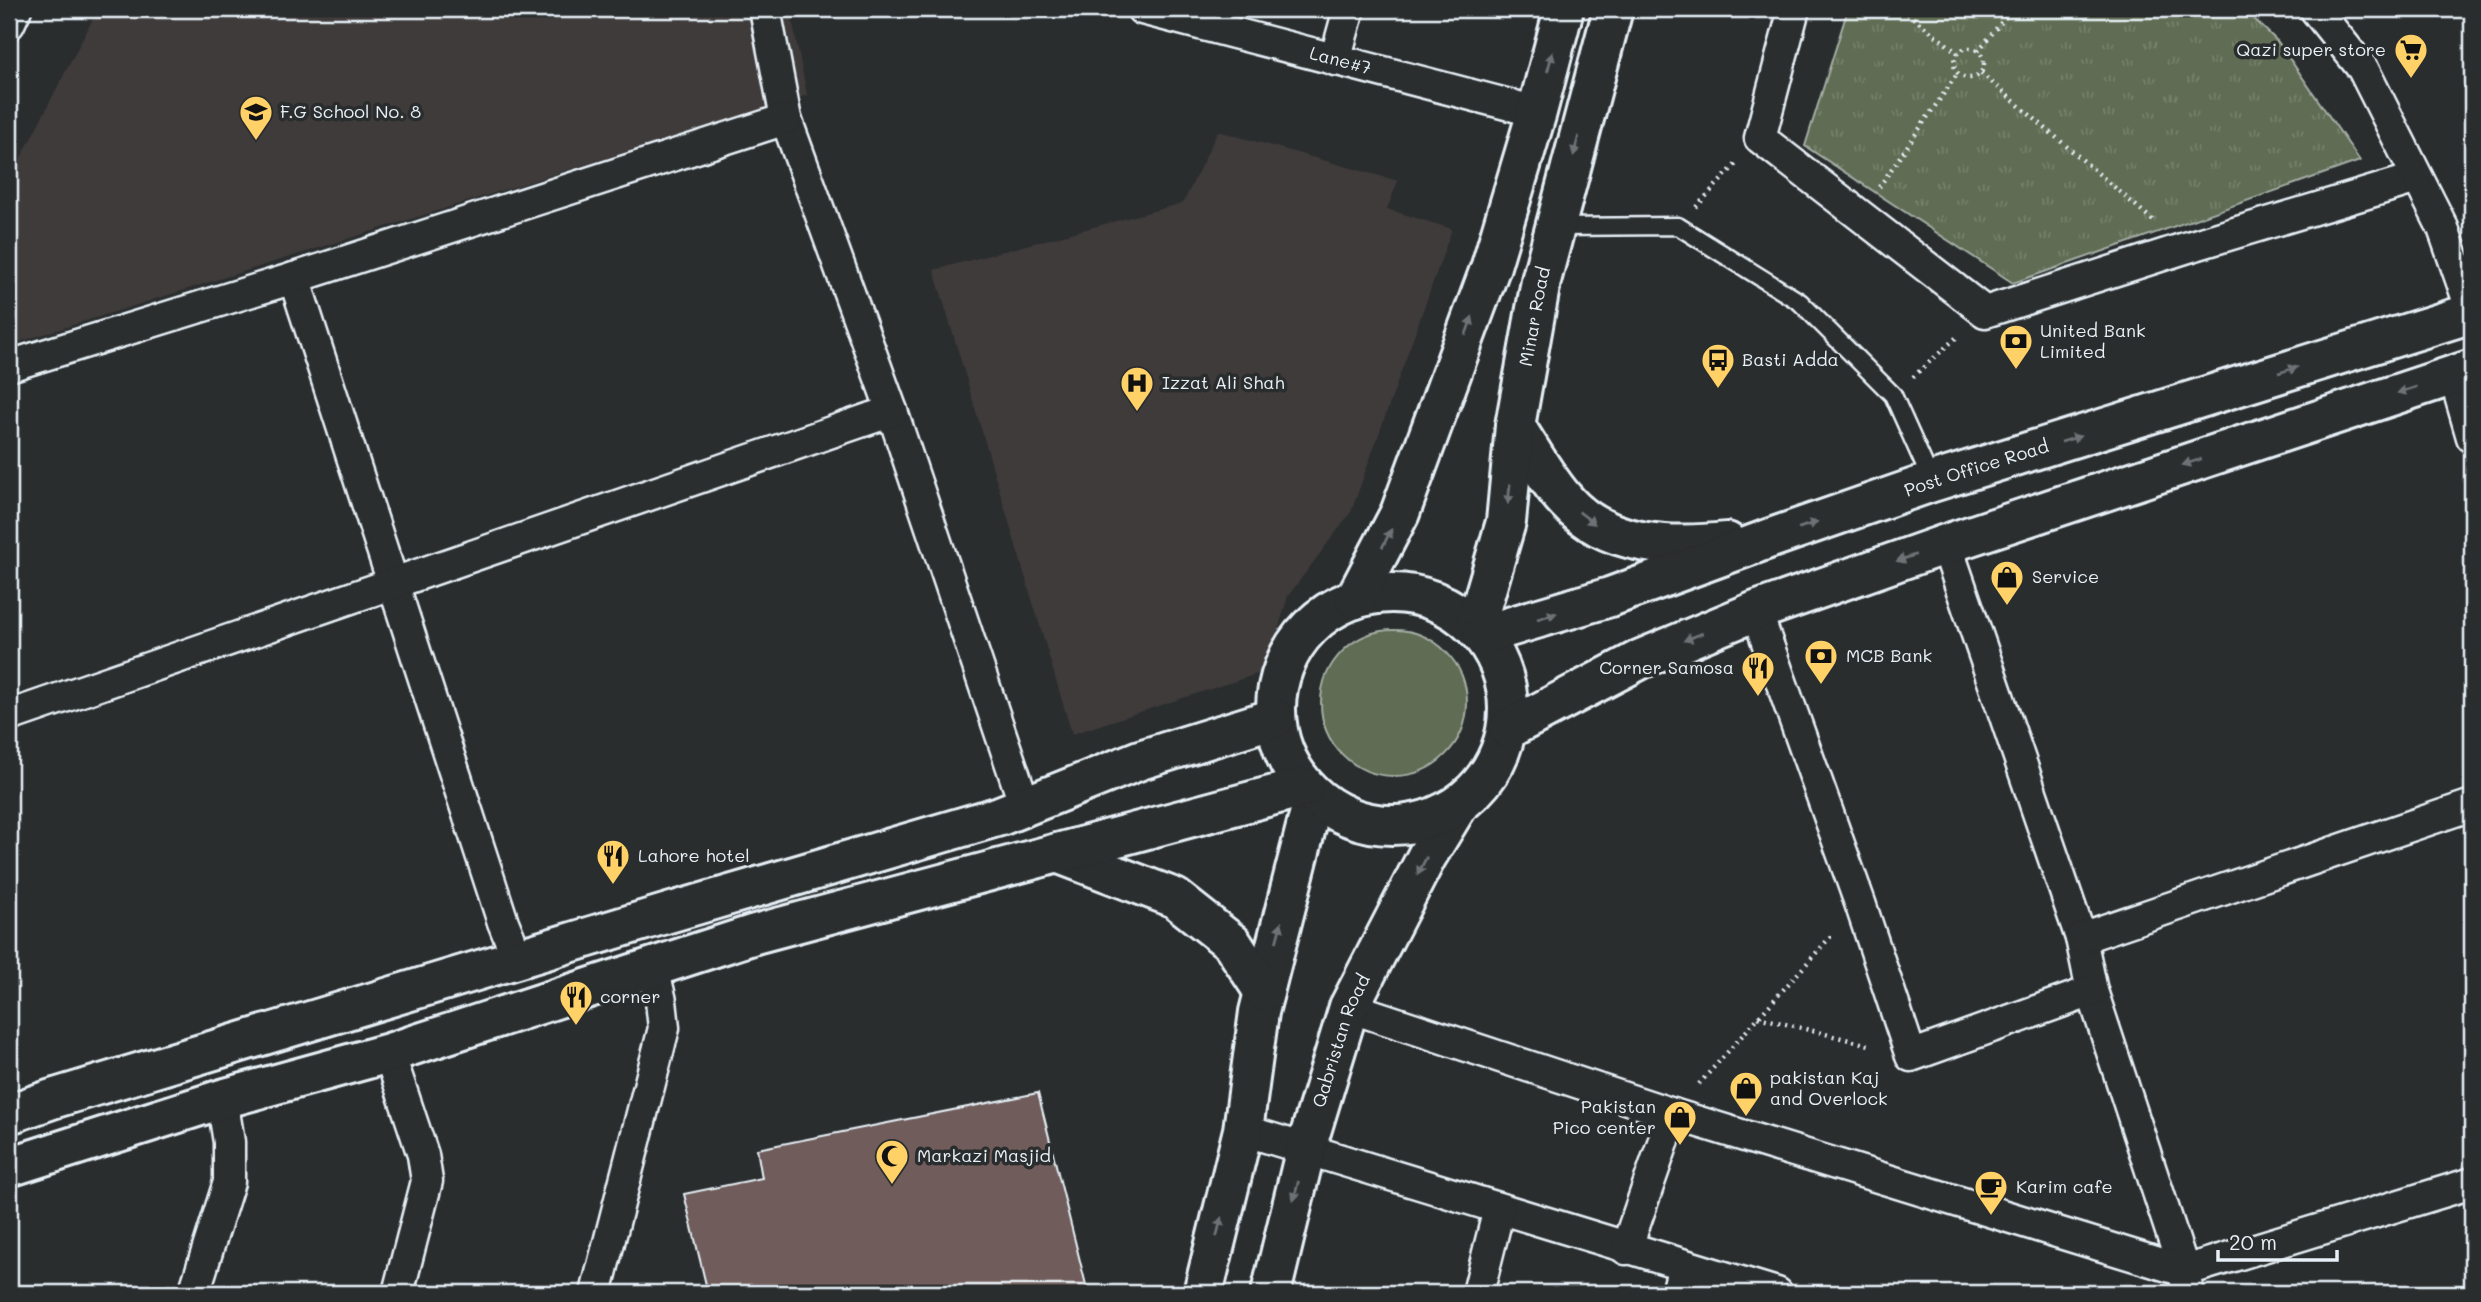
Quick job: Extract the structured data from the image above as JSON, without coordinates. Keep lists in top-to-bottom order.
{
  "streets": {
    "main road": ["Minar Road", "Post Office Road", "Qabristan Road"],
    "street": ["Lane#7"]
  },
  "crossings": [
    ["Minar Road", "Post Office Road"],
    ["Minar Road", "Qabristan Road"],
    ["Post Office Road", "Qabristan Road"]
  ],
  "places": {
    "supermarket": ["Qazi super store"],
    "school or university": ["F.G School No. 8"],
    "bank": ["United Bank Limited", "MCB Bank"],
    "bus stop": ["Basti Adda"],
    "hospital": ["Izzat Ali Shah"],
    "shop": ["Service", "pakistan Kaj and Overlock", "Pakistan Pico center"],
    "restaurant": ["Corner Samosa", "Lahore hotel", "corner"],
    "mosque": ["Markazi Masjid"],
    "cafe": ["Karim cafe"]
  },
  "scale_bar": "20 m"
}
